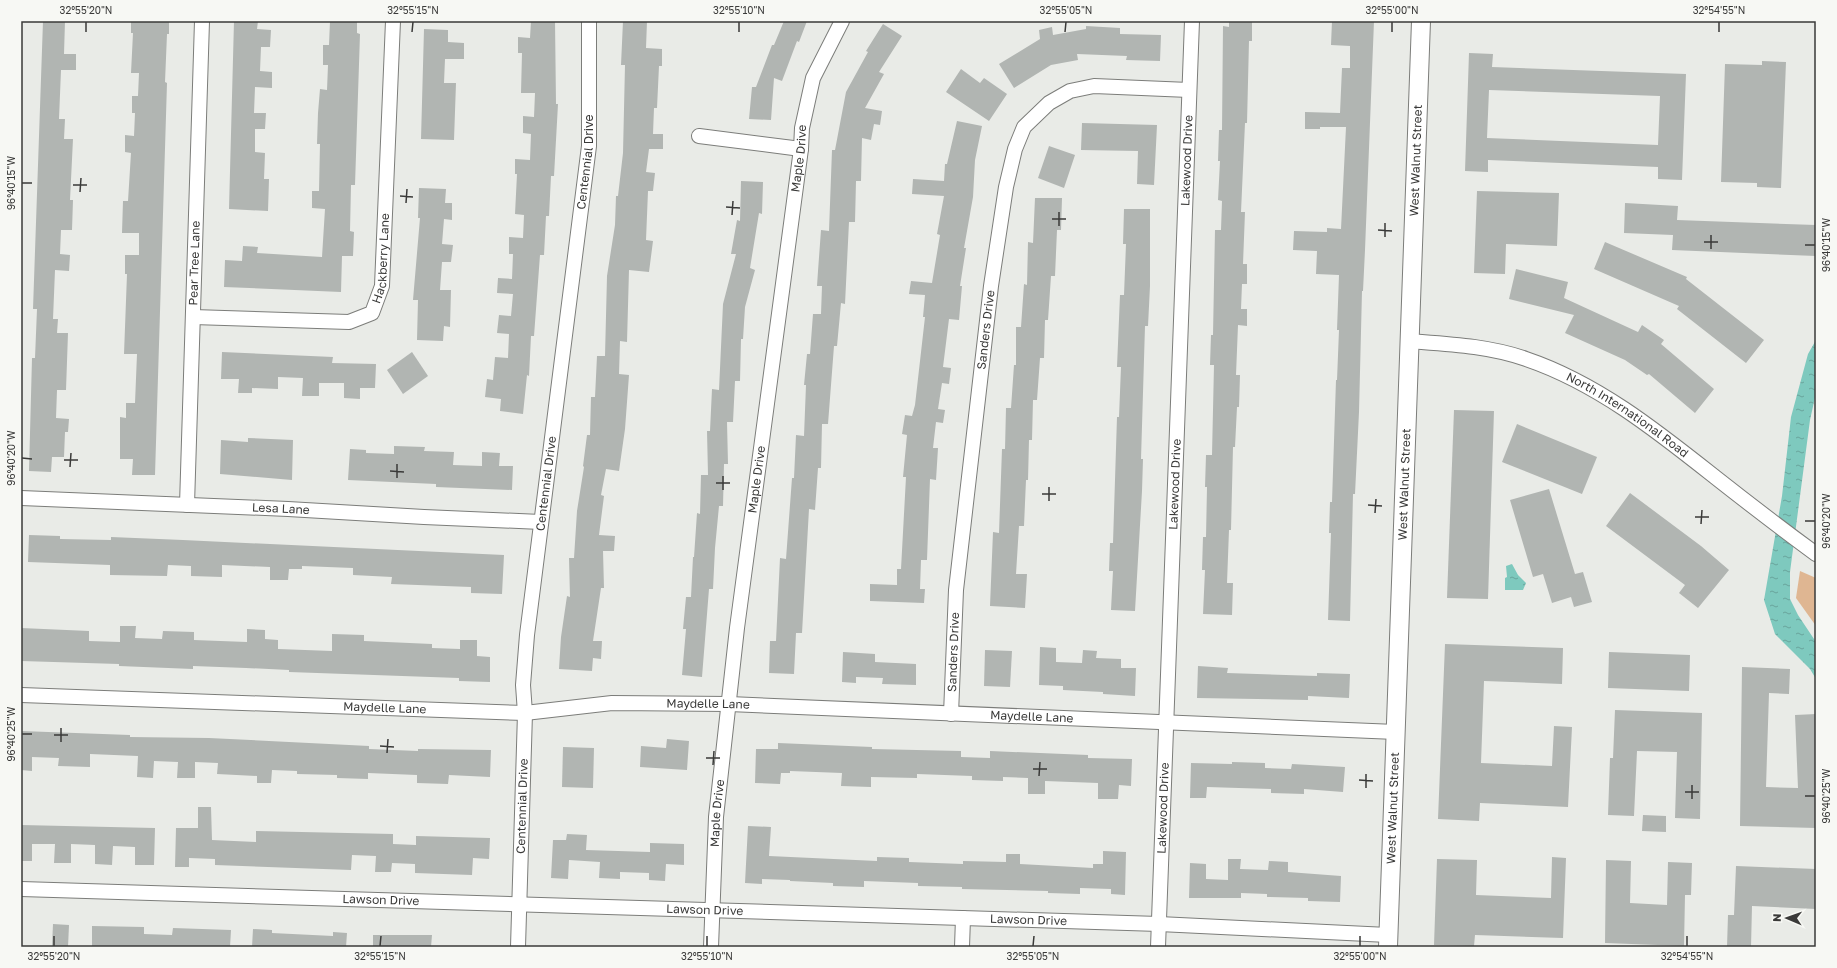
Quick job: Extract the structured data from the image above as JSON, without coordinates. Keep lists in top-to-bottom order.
{
  "streets": {
    "main road": ["West Walnut Street"],
    "street": [
      "Maple Drive",
      "Lakewood Drive",
      "Centennial Drive",
      "Hackberry Lane",
      "Pear Tree Lane",
      "Sanders Drive",
      "North International Road",
      "Lesa Lane",
      "Maydelle Lane",
      "Lawson Drive"
    ]
  },
  "crossings": [
    ["Maple Drive", "Maydelle Lane"],
    ["Maple Drive", "Lawson Drive"],
    ["Lakewood Drive", "Sanders Drive"],
    ["Lakewood Drive", "Maydelle Lane"],
    ["Lakewood Drive", "Lawson Drive"],
    ["West Walnut Street", "North International Road"],
    ["West Walnut Street", "Maydelle Lane"],
    ["West Walnut Street", "Lawson Drive"],
    ["Centennial Drive", "Lesa Lane"],
    ["Centennial Drive", "Maydelle Lane"],
    ["Centennial Drive", "Lawson Drive"],
    ["Hackberry Lane", "Pear Tree Lane"],
    ["Pear Tree Lane", "Lesa Lane"],
    ["Sanders Drive", "Maydelle Lane"]
  ],
  "north": "left",
  "coordinates": [
    "32°55'20\"N",
    "32°55'15\"N",
    "32°55'10\"N",
    "32°55'05\"N",
    "32°55'00\"N",
    "32°54'55\"N",
    "96°40'15\"W",
    "96°40'20\"W",
    "96°40'25\"W"
  ]
}
